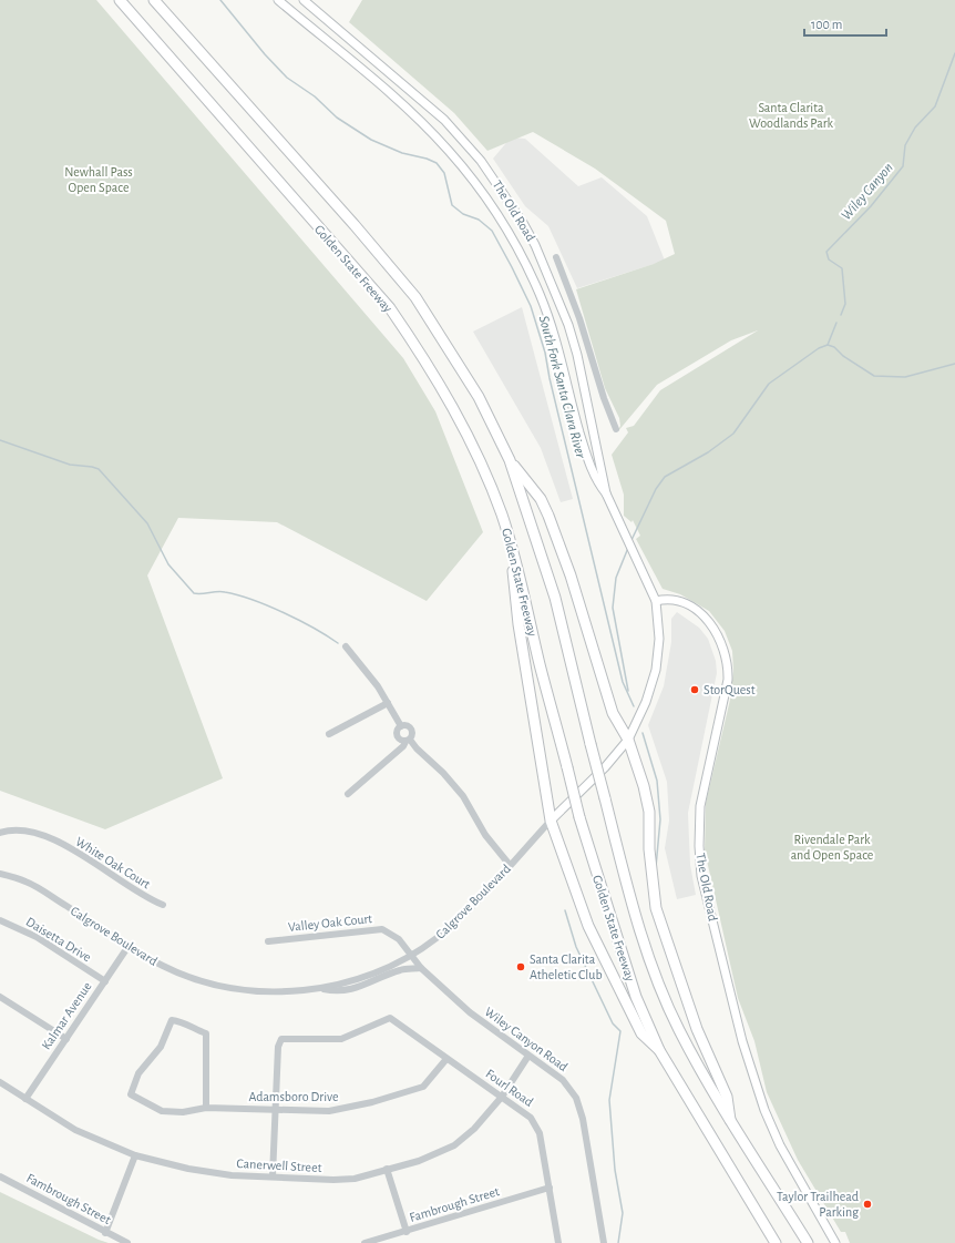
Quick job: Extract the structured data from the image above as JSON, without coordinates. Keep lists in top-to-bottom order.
{
  "streets": {
    "highway": ["Golden State Freeway"],
    "main road": ["The Old Road", "Calgrove Boulevard"],
    "street": [
      "White Oak Court",
      "Valley Oak Court",
      "Daisetta Drive",
      "Kalmar Avenue",
      "Wiley Canyon Road",
      "Fourl Road",
      "Adamsboro Drive",
      "Canerwell Street",
      "Fambrough Street"
    ]
  },
  "crossings": [
    ["The Old Road", "Calgrove Boulevard"],
    ["Calgrove Boulevard", "Valley Oak Court"],
    ["Calgrove Boulevard", "Kalmar Avenue"],
    ["Calgrove Boulevard", "Wiley Canyon Road"],
    ["Valley Oak Court", "Wiley Canyon Road"],
    ["Daisetta Drive", "Kalmar Avenue"],
    ["Kalmar Avenue", "Canerwell Street"],
    ["Wiley Canyon Road", "Canerwell Street"],
    ["Fourl Road", "Adamsboro Drive"],
    ["Fourl Road", "Canerwell Street"],
    ["Fourl Road", "Fambrough Street"]
  ],
  "water": ["Wiley Canyon", "South Fork Santa Clara River"],
  "parks": ["Santa Clarita Woodlands Park", "Newhall Pass Open Space", "Rivendale Park and Open Space"],
  "places": ["StorQuest", "Santa Clarita Atheletic Club", "Taylor Trailhead Parking"],
  "scale_bar": "100 m"
}
